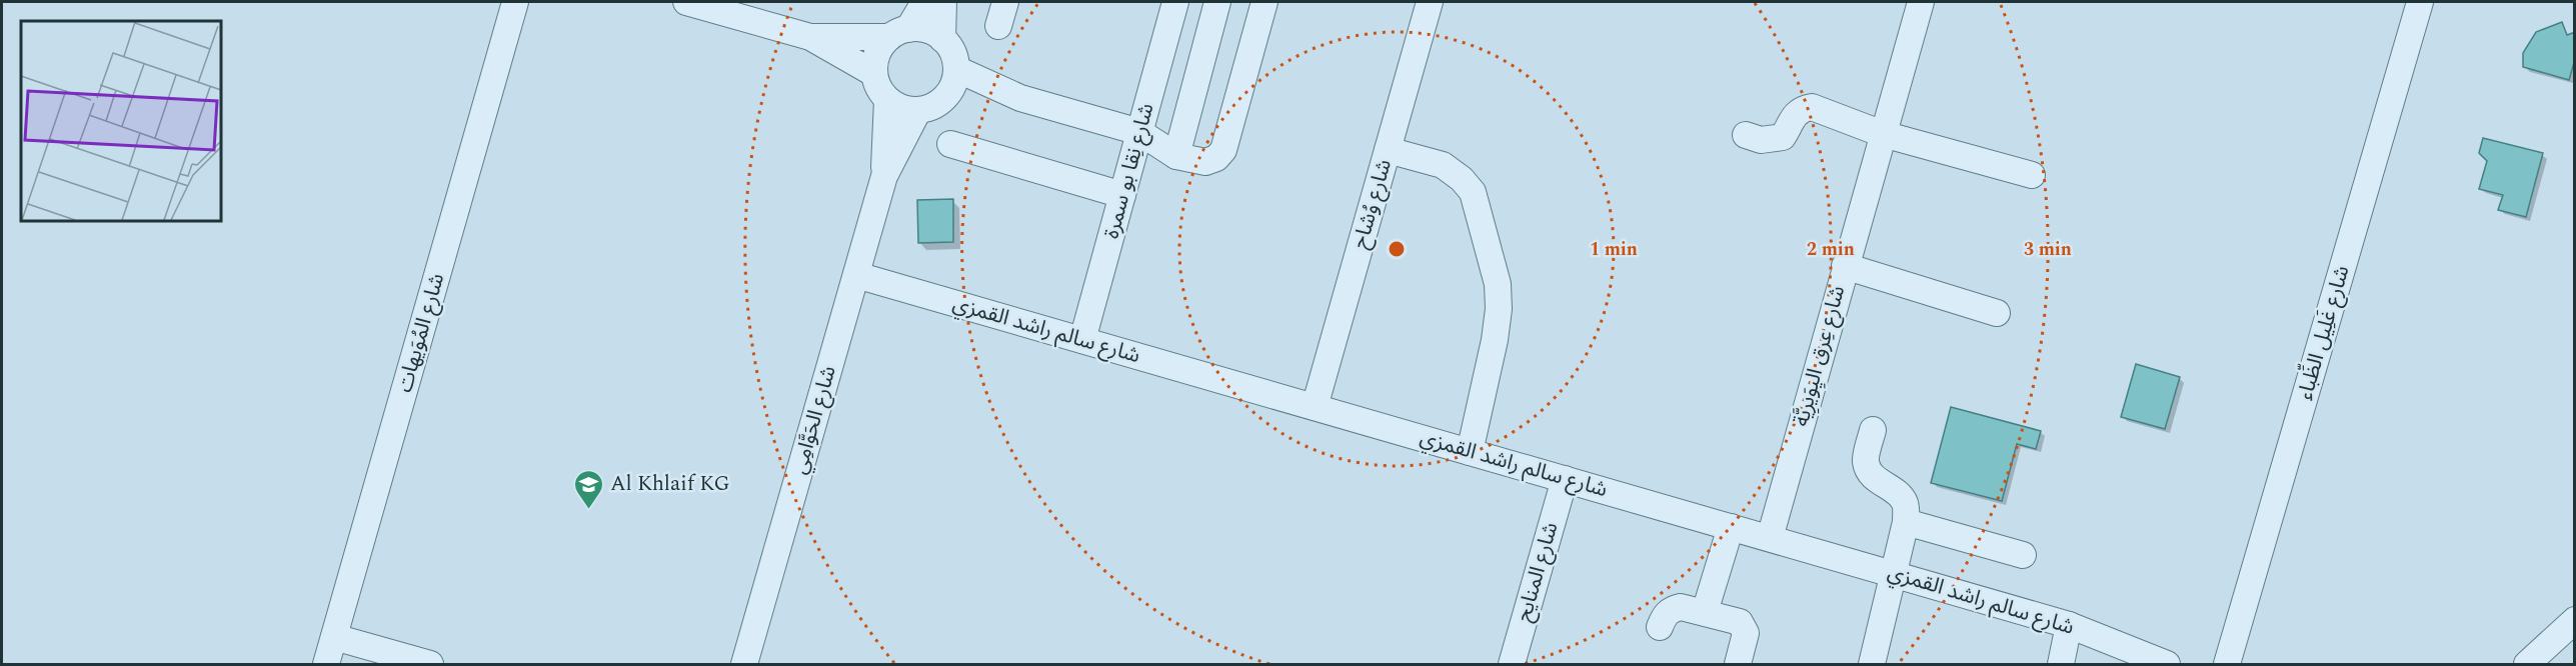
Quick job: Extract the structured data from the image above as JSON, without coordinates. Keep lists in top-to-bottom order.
{
  "streets": {
    "street": [
      "شارع نِقا بو سمرة",
      "شارع وُشاح",
      "شارع سالم راشد القمزي",
      "شارع المُوَيهات",
      "شارع غَلِيل الظِّباء",
      "شارع عِرق اليِوَيرِيَّة",
      "شارع الحَوَّامِي",
      "شارع المنايح"
    ]
  },
  "crossings": [
    ["شارع نِقا بو سمرة", "شارع سالم راشد القمزي"],
    ["شارع وُشاح", "شارع سالم راشد القمزي"],
    ["شارع سالم راشد القمزي", "شارع عِرق اليِوَيرِيَّة"],
    ["شارع سالم راشد القمزي", "شارع الحَوَّامِي"],
    ["شارع سالم راشد القمزي", "شارع المنايح"]
  ],
  "places": {
    "school or university": ["Al Khlaif KG"]
  },
  "rings": ["1 min", "2 min", "3 min"]
}
